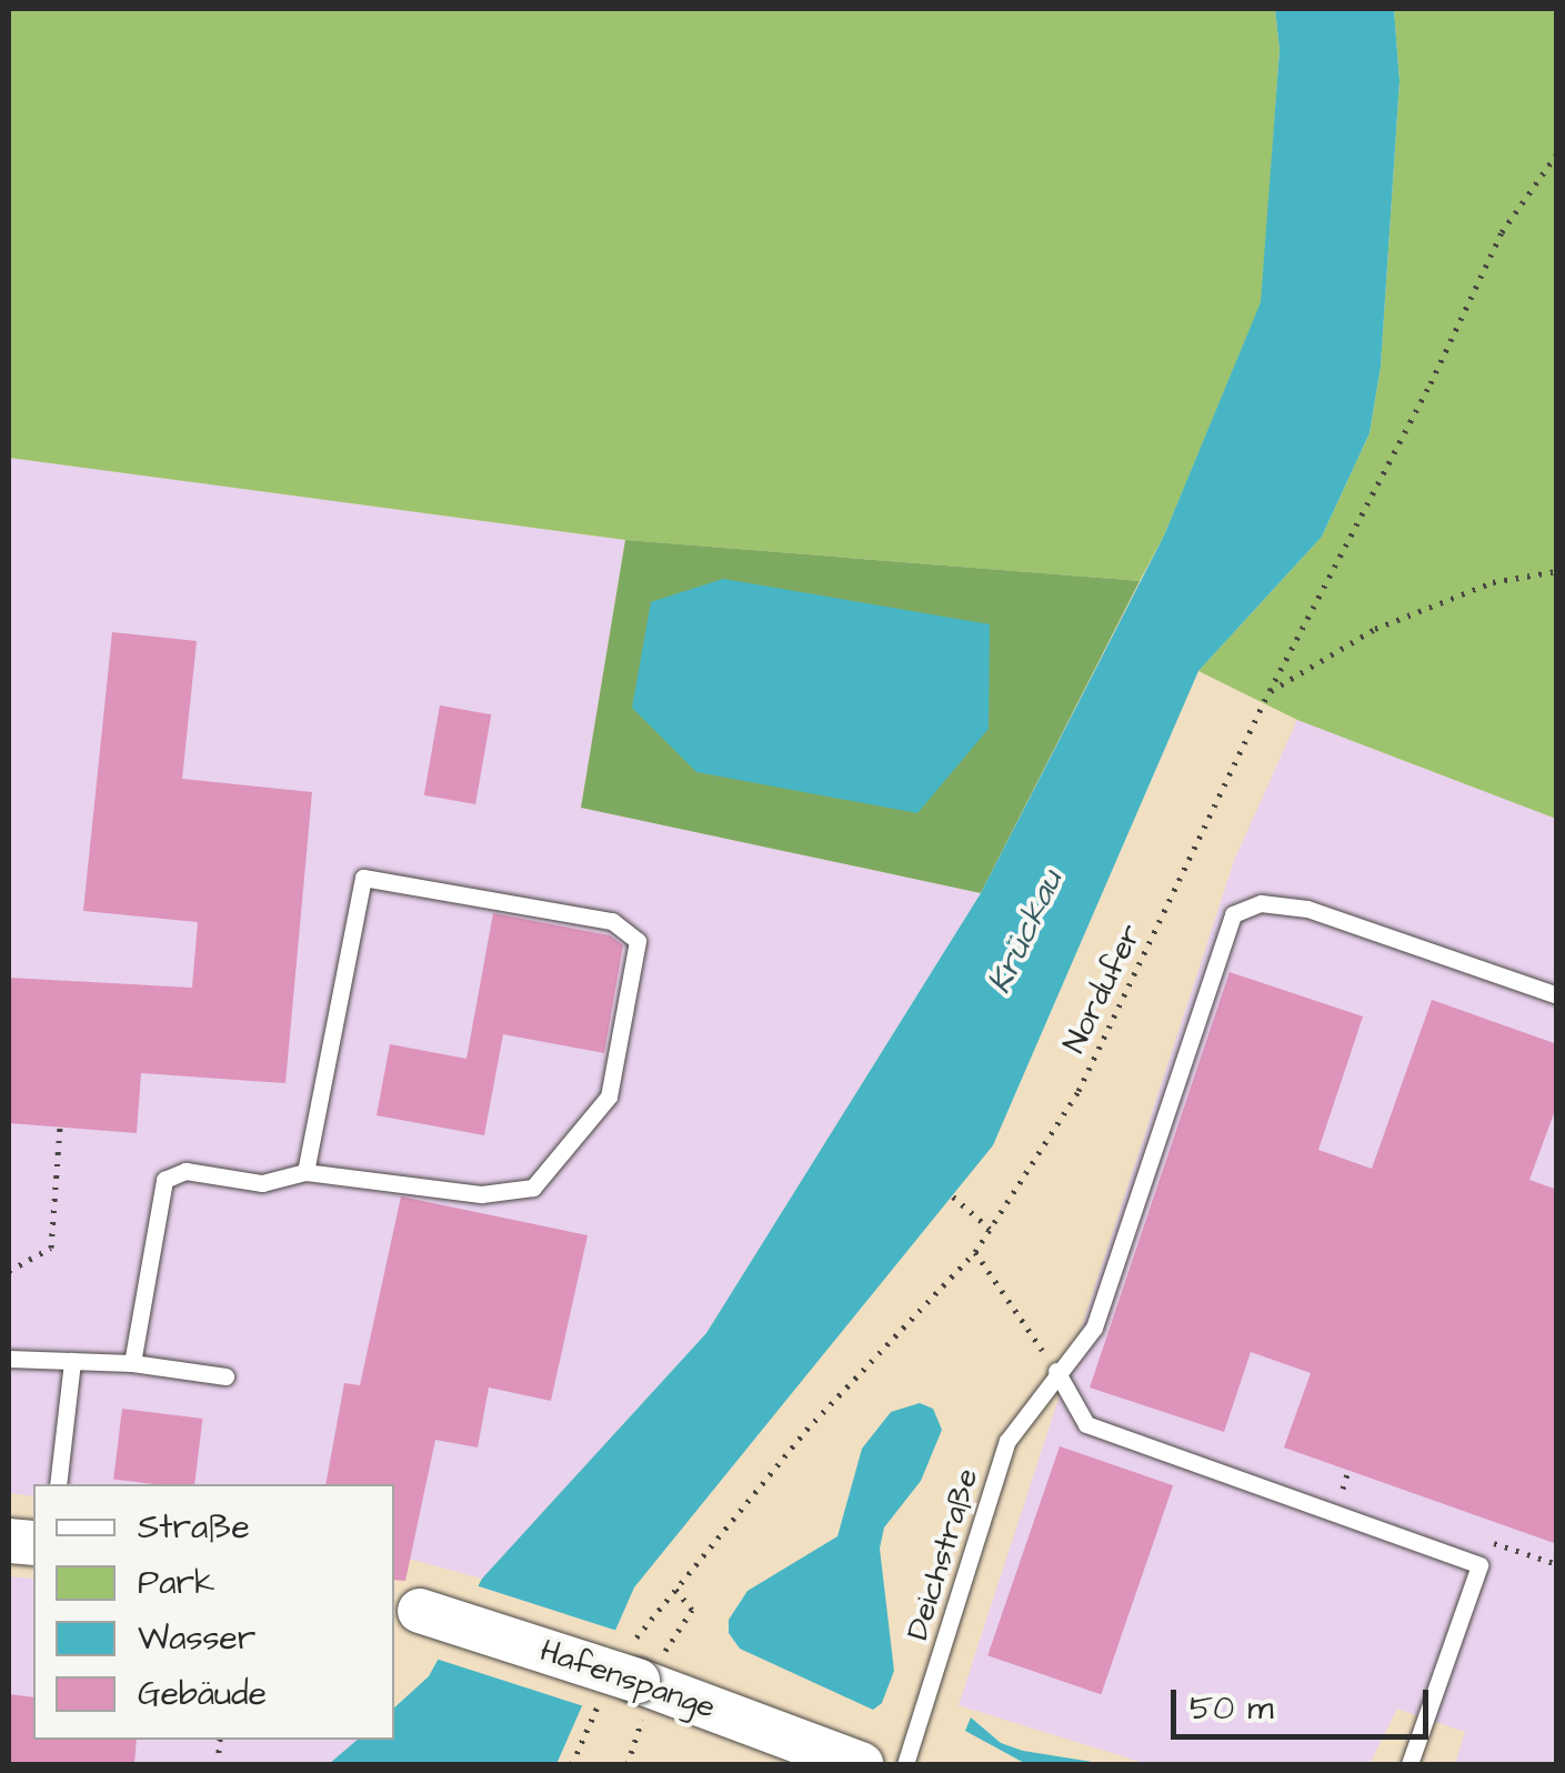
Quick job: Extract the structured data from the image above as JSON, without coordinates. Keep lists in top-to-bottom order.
{
  "streets": {
    "street": ["Hafenspange"],
    "lane": ["Deichstraße"],
    "path": ["Nordufer"]
  },
  "crossings": [
    ["Nordufer", "Hafenspange"]
  ],
  "water": ["Krückau"],
  "legend": [
    "Straße",
    "Park",
    "Wasser",
    "Gebäude"
  ],
  "scale_bar": "50 m"
}
